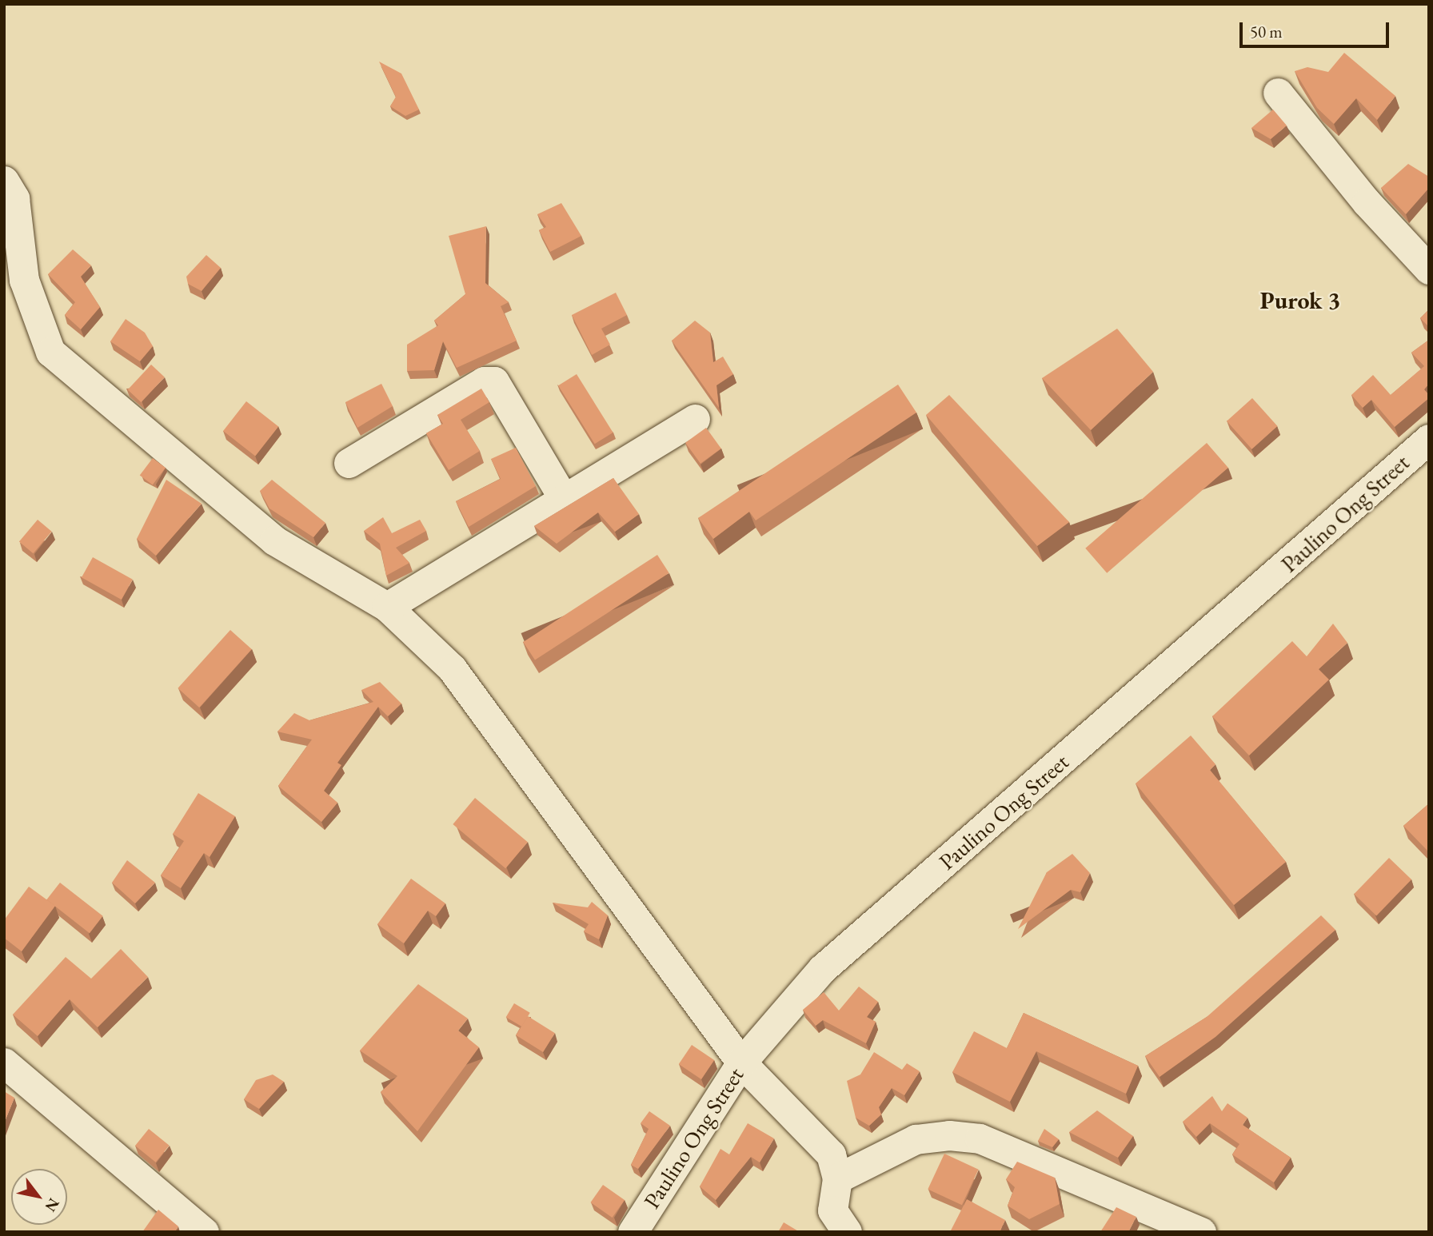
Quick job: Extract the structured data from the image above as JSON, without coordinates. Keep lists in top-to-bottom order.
{
  "streets": {
    "street": ["Paulino Ong Street"]
  },
  "districts": ["Purok 3"],
  "scale_bar": "50 m",
  "north": "bottom right"
}
